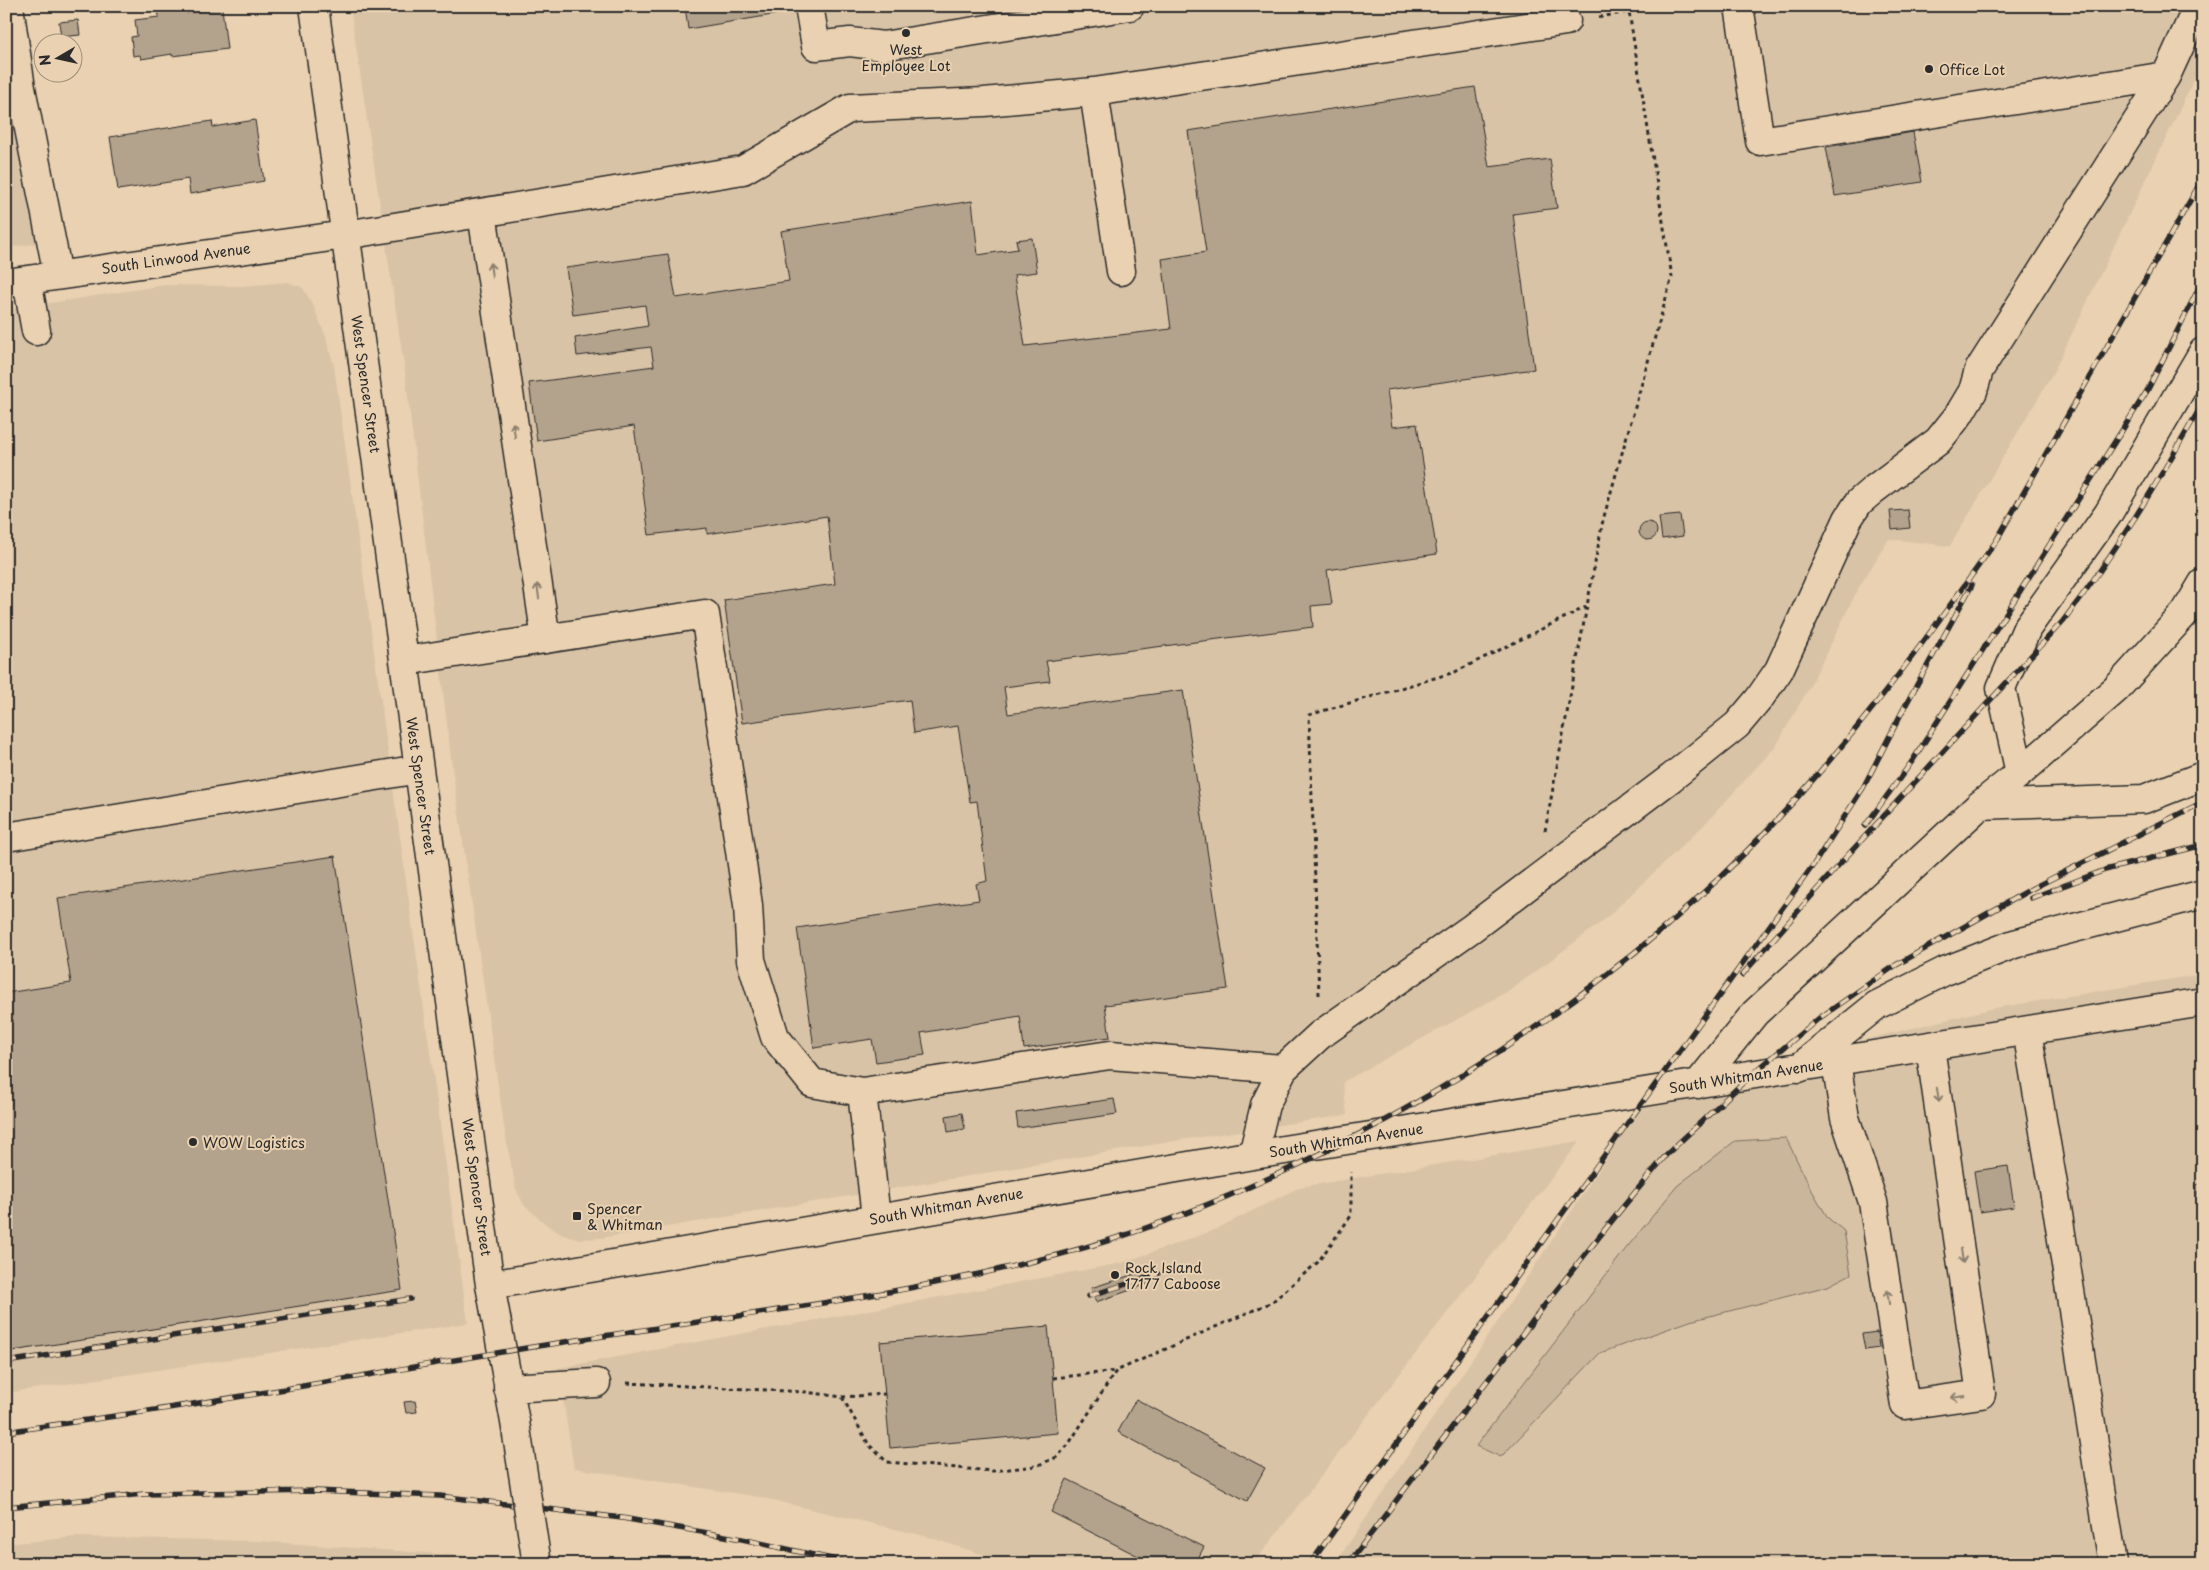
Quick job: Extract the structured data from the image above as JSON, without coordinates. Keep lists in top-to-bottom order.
{
  "streets": {
    "street": ["South Linwood Avenue", "West Spencer Street", "South Whitman Avenue"]
  },
  "crossings": [
    ["South Linwood Avenue", "West Spencer Street"],
    ["West Spencer Street", "South Whitman Avenue"]
  ],
  "places": {
    "other": [
      "West Employee Lot",
      "Office Lot",
      "WOW Logistics",
      "Rock Island 17177 Caboose"
    ],
    "transit": ["Spencer & Whitman"]
  },
  "north": "left"
}
